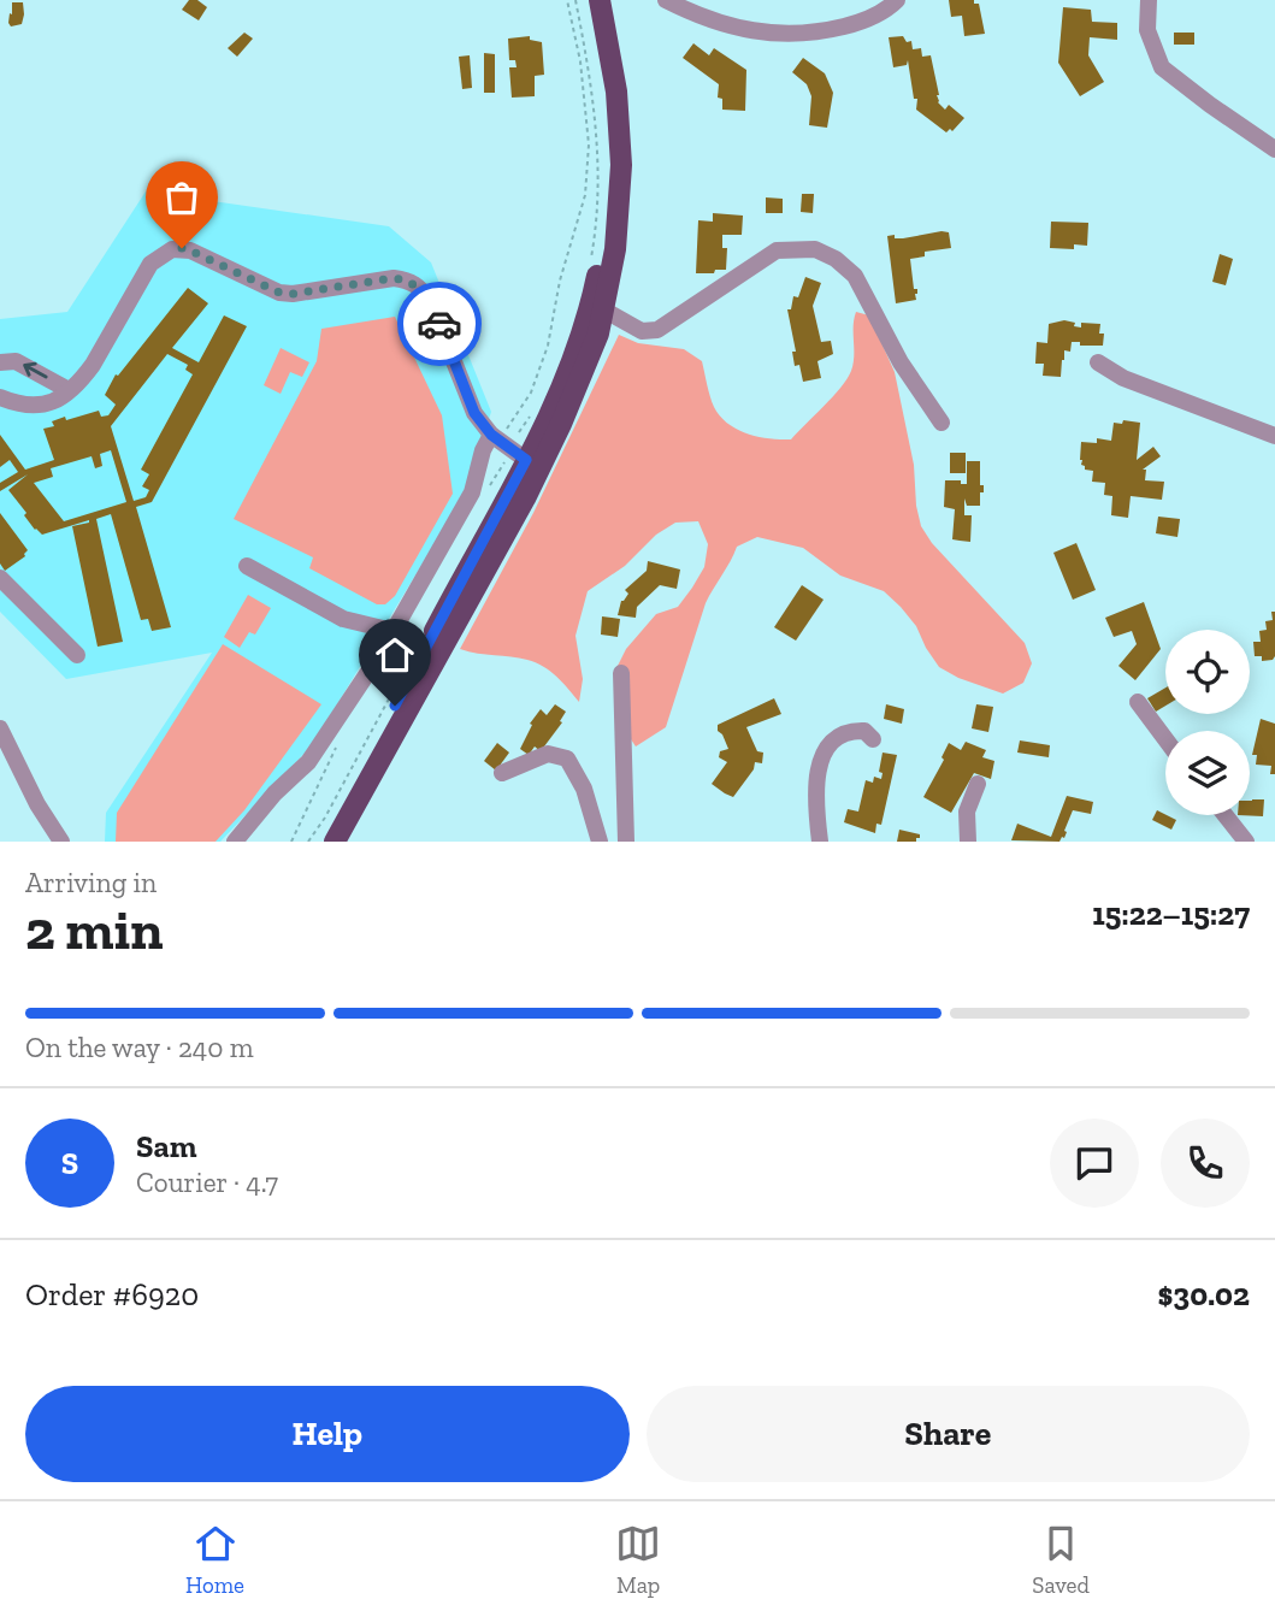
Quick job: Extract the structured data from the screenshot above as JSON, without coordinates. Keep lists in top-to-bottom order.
{
  "page": {
    "heading": ["2 min", "Arriving in", "15:22–15:27"],
    "panel": [
      "Sam",
      "Courier · 4.7",
      "Order #6920",
      "$30.02"
    ],
    "bar": "On the way · 240 m",
    "round": "S",
    "buttons": ["Help", "Share"],
    "tabs": ["Home", "Map", "Saved"]
  }
}
